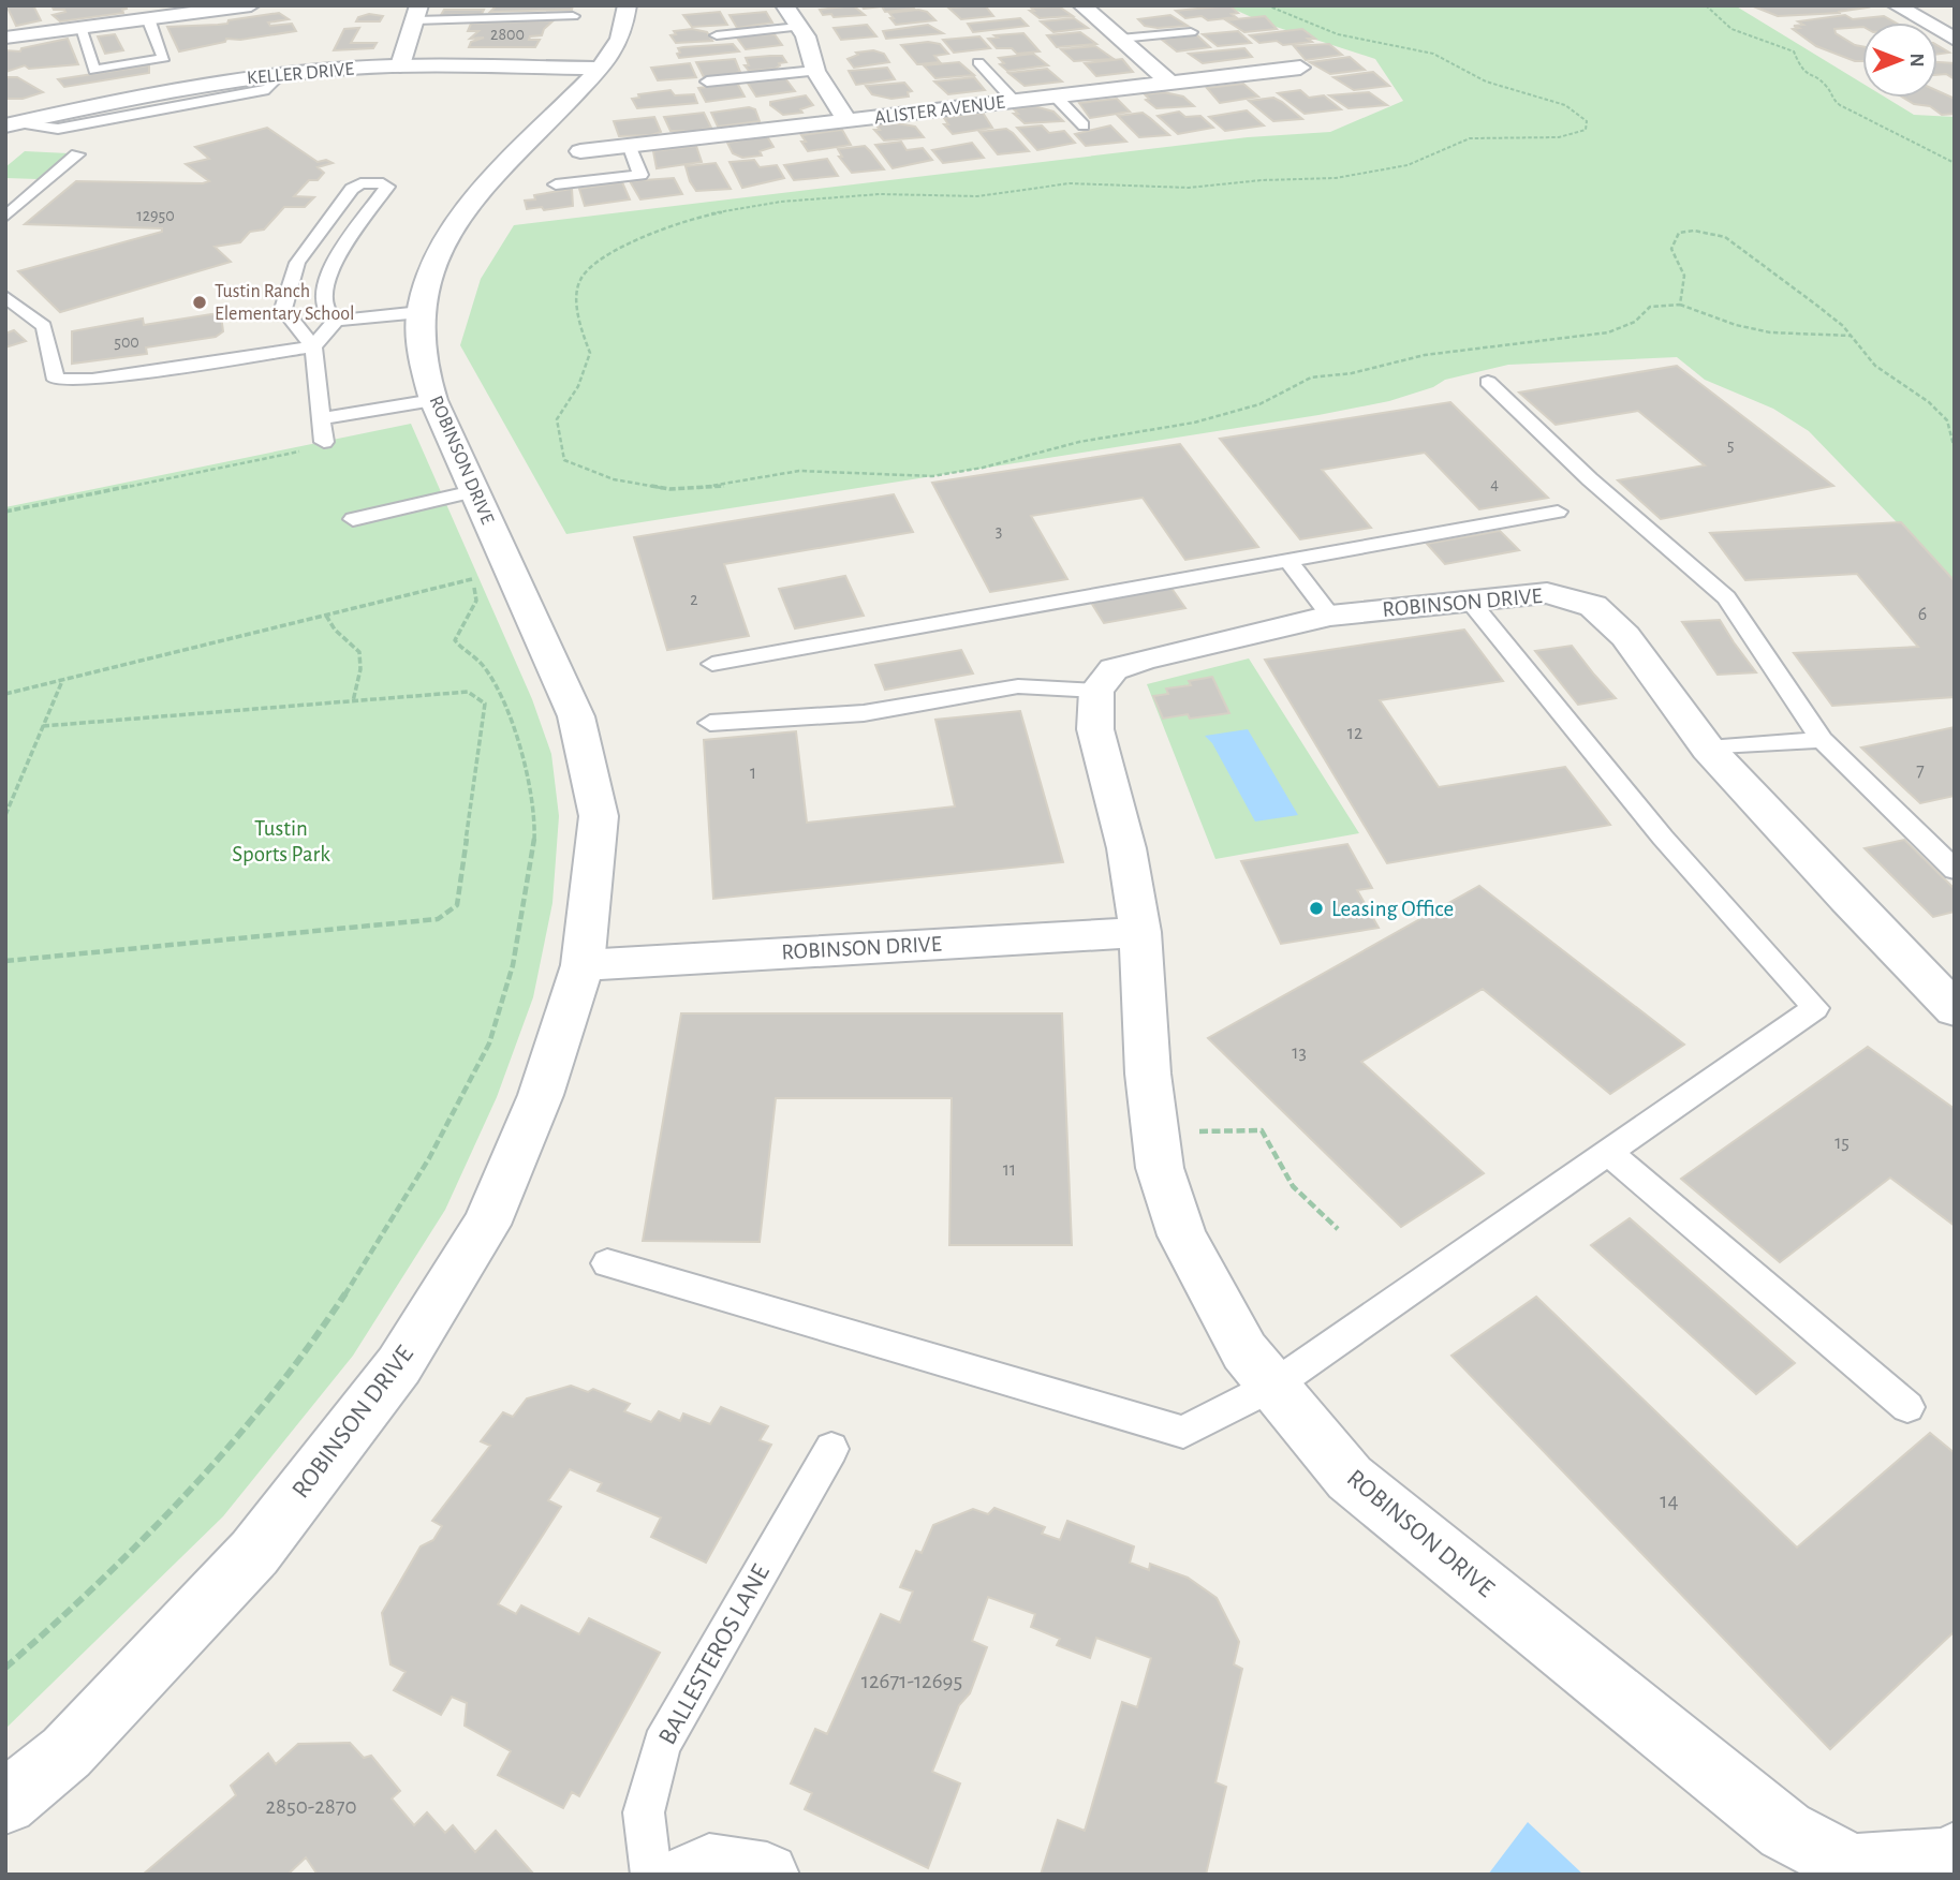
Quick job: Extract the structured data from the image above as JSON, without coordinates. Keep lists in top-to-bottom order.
{
  "streets": {
    "street": ["KELLER DRIVE", "ALISTER AVENUE", "ROBINSON DRIVE"],
    "lane": ["BALLESTEROS LANE"]
  },
  "crossings": [
    ["KELLER DRIVE", "ROBINSON DRIVE"]
  ],
  "parks": ["Tustin Sports Park"],
  "places": ["Tustin Ranch Elementary School", "Leasing Office"],
  "house_numbers": [
    "2800",
    "12950",
    "500",
    "5",
    "4",
    "3",
    "2",
    "6",
    "12",
    "7",
    "1",
    "13",
    "15",
    "11",
    "14",
    "12671-12695",
    "2850-2870"
  ],
  "north": "right"
}
